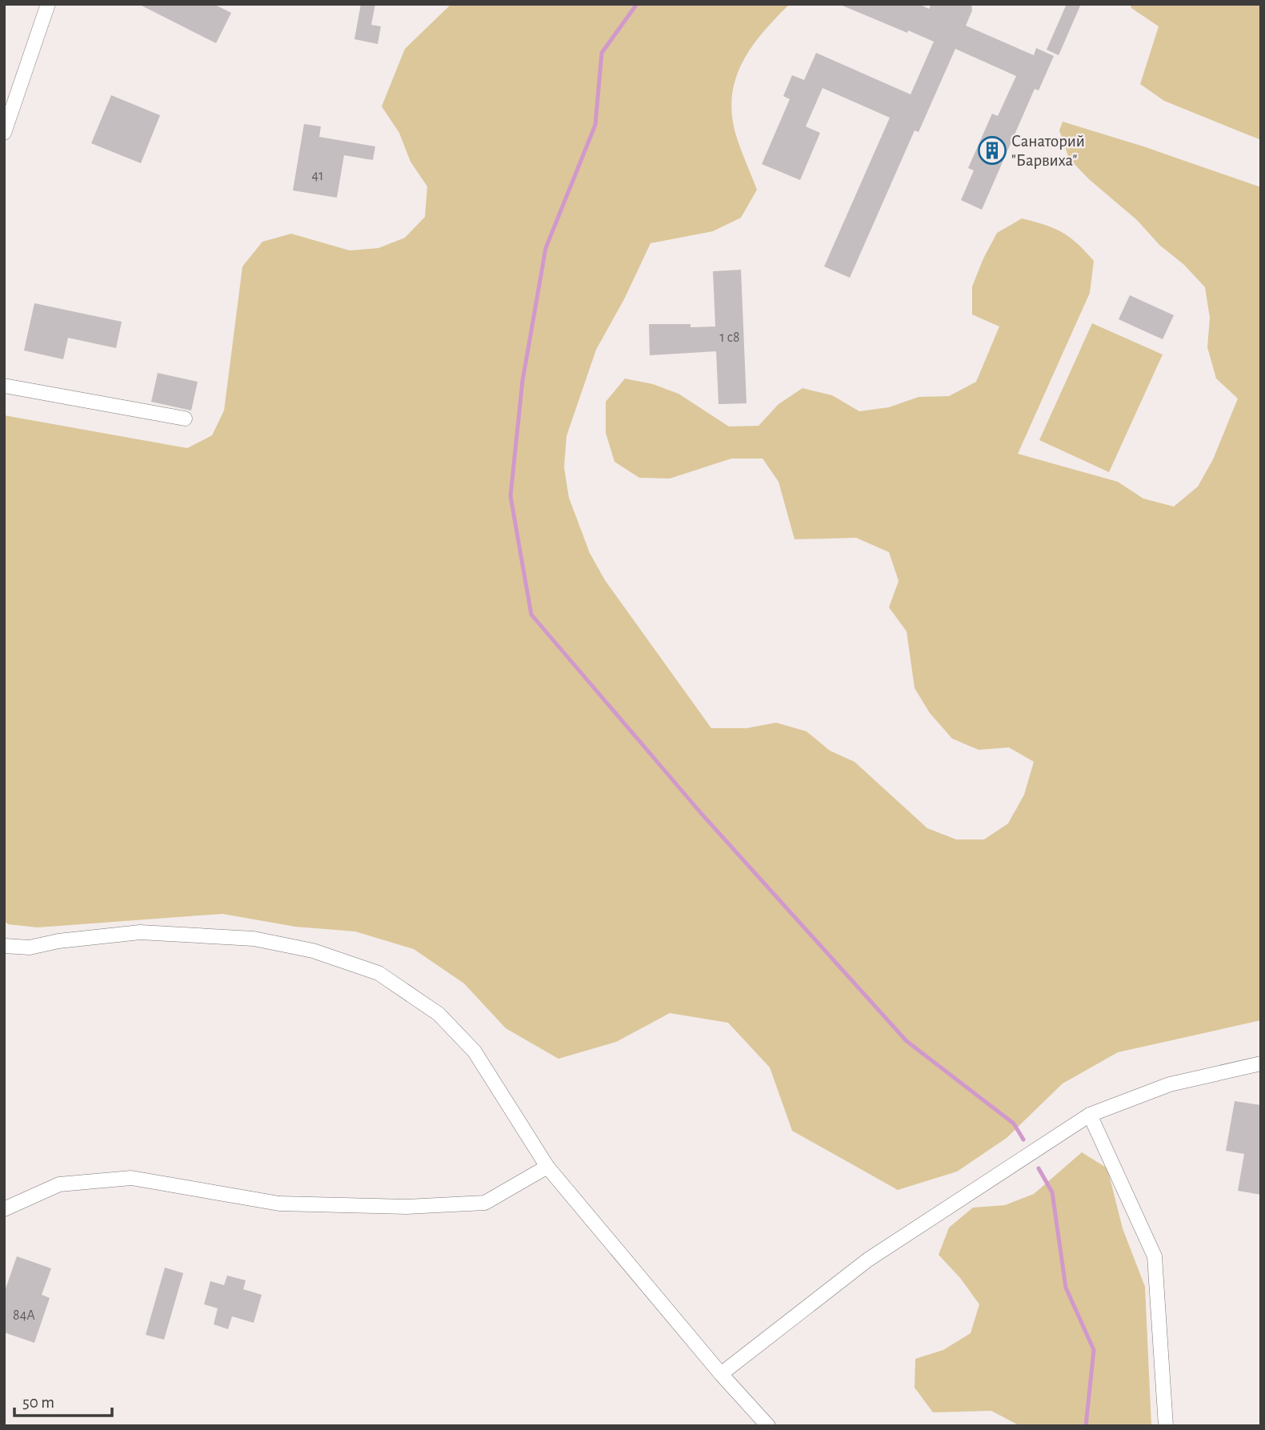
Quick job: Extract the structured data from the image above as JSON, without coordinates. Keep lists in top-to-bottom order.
{
  "places": {
    "building": ["Санаторий \"Барвиха\""]
  },
  "house_numbers": ["41", "1 с8", "84А"],
  "scale_bar": "50 m"
}
